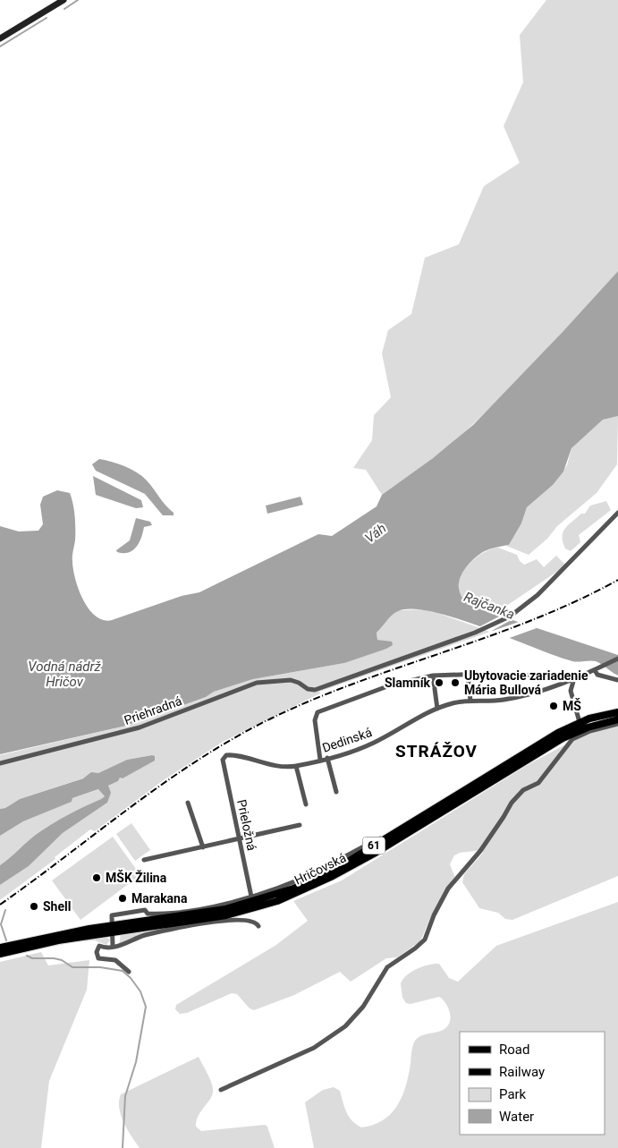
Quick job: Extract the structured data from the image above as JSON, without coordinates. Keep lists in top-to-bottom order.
{
  "streets": {
    "main road": ["61", "Hričovská"],
    "street": ["Priehradná", "Dedinská", "Prieložná"]
  },
  "crossings": [
    ["Dedinská", "Prieložná"],
    ["Prieložná", "Hričovská"]
  ],
  "districts": ["STRÁŽOV"],
  "water": ["Váh", "Rajčanka", "Vodná nádrž Hričov"],
  "places": [
    "Slamník",
    "Ubytovacie zariadenie Mária Bullová",
    "MŠ",
    "MŠK Žilina",
    "Marakana",
    "Shell"
  ],
  "legend": [
    "Road",
    "Railway",
    "Park",
    "Water"
  ]
}
